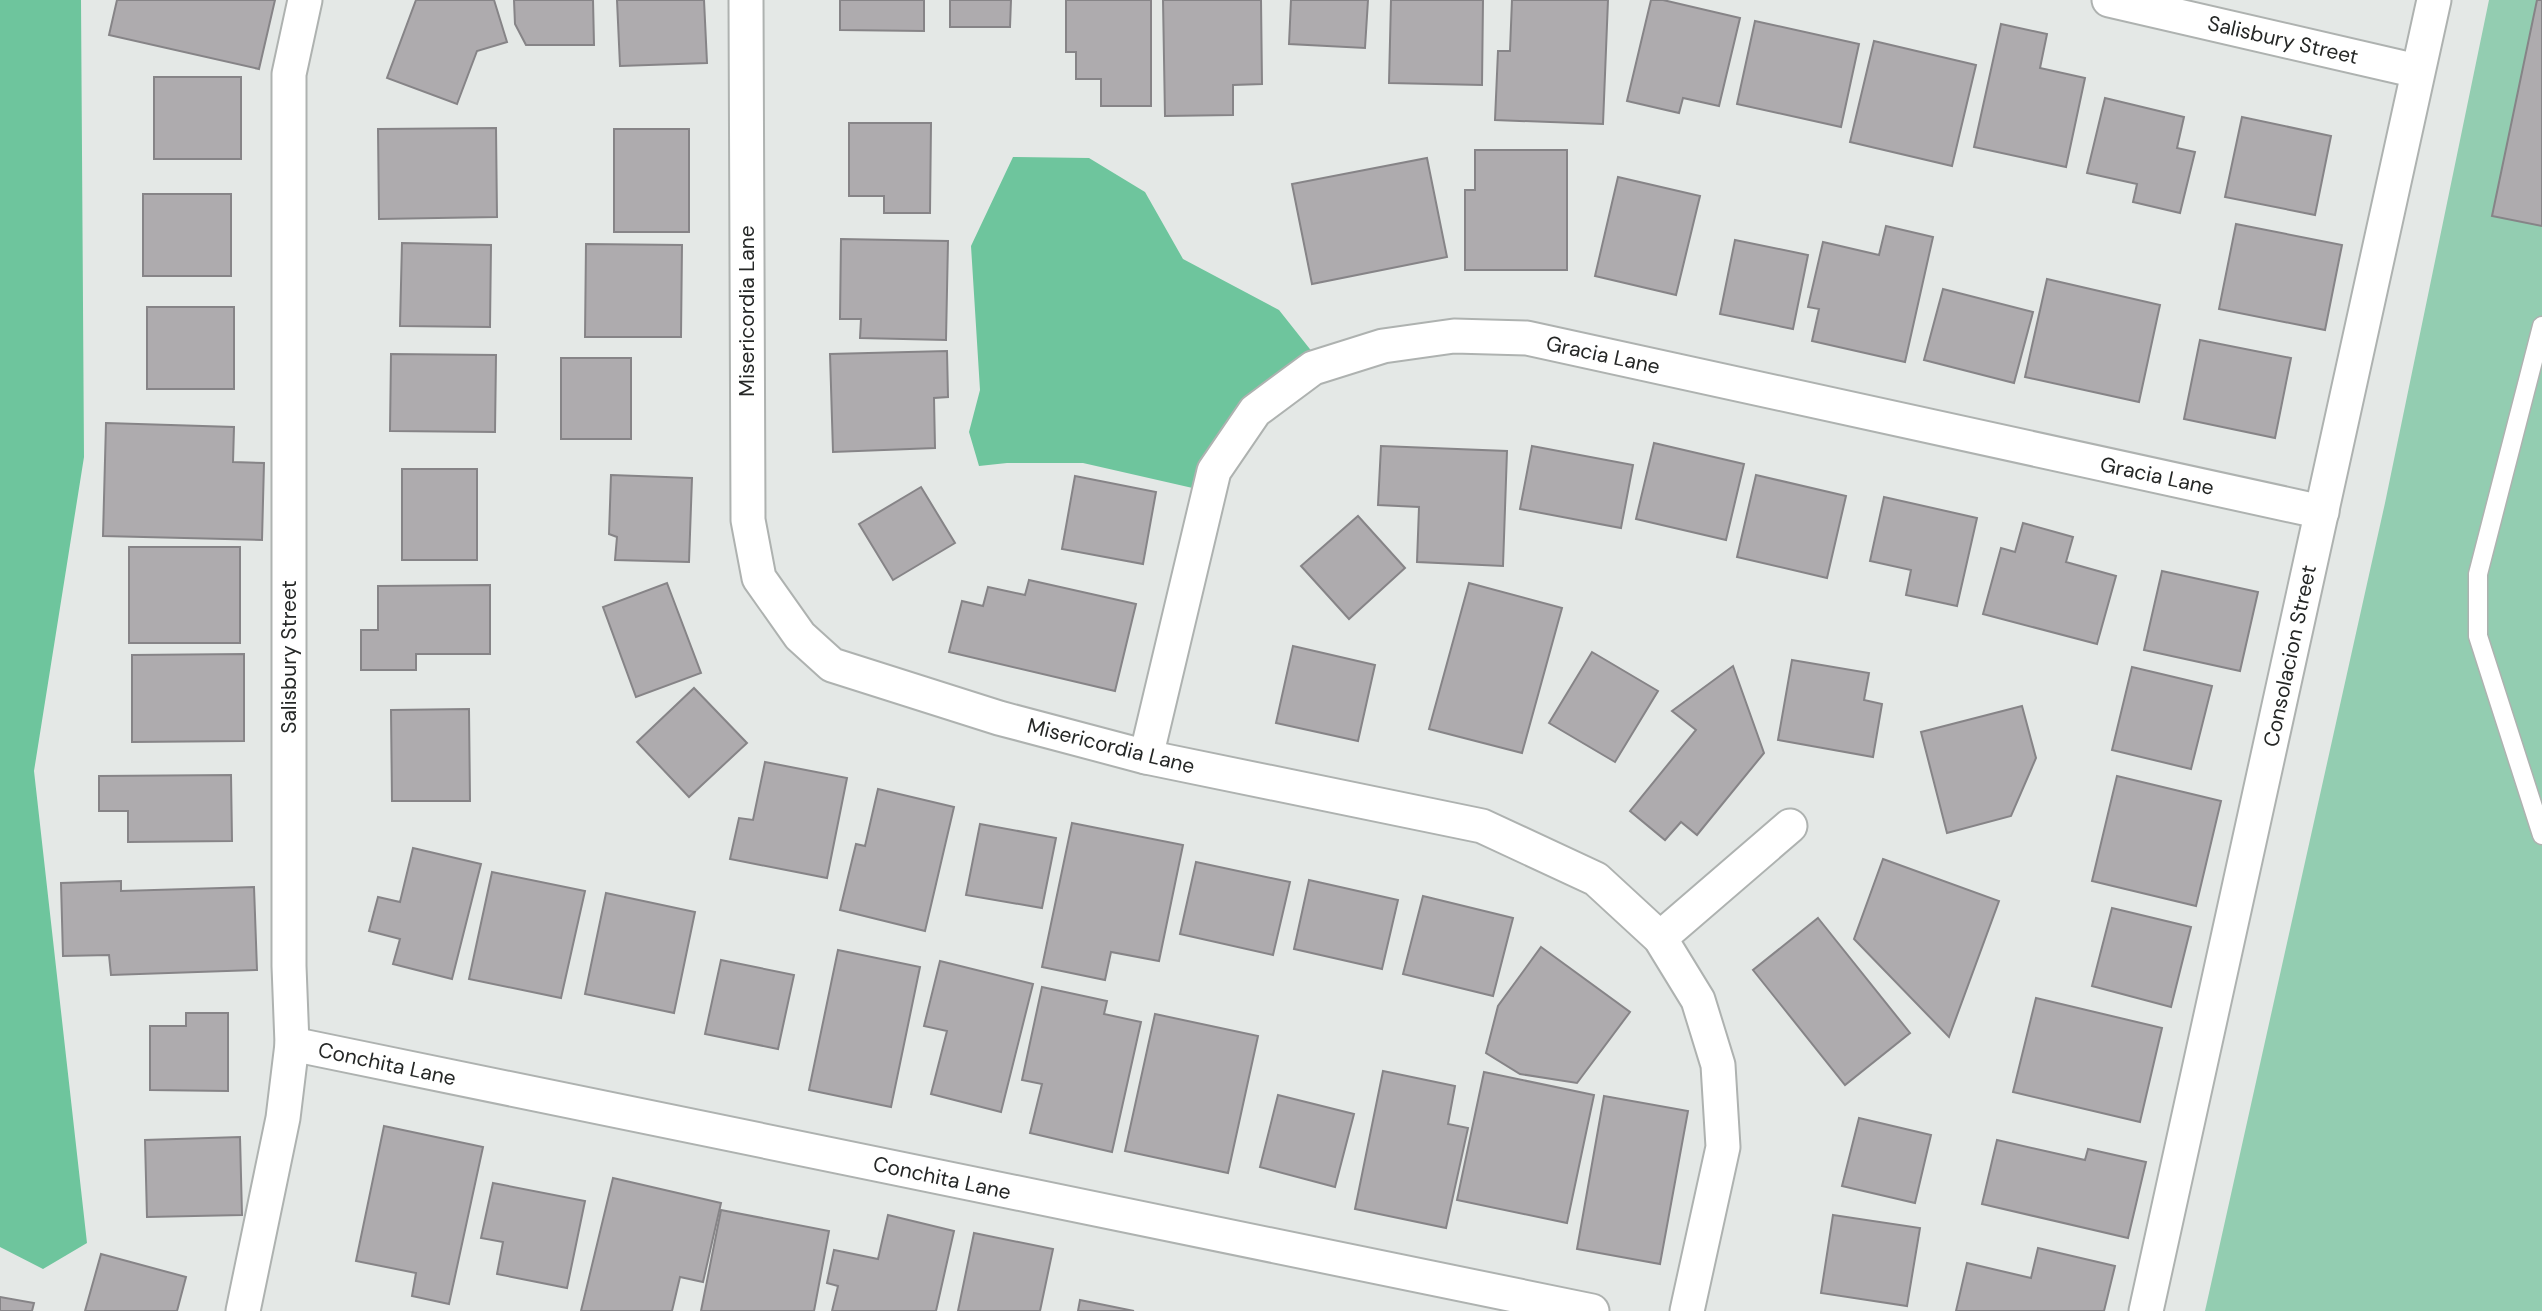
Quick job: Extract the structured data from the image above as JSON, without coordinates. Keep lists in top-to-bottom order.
{
  "streets": {
    "street": [
      "Salisbury Street",
      "Misericordia Lane",
      "Gracia Lane",
      "Consolacion Street",
      "Conchita Lane"
    ]
  },
  "crossings": [
    ["Salisbury Street", "Consolacion Street"],
    ["Salisbury Street", "Conchita Lane"],
    ["Misericordia Lane", "Gracia Lane"],
    ["Gracia Lane", "Consolacion Street"]
  ]
}
